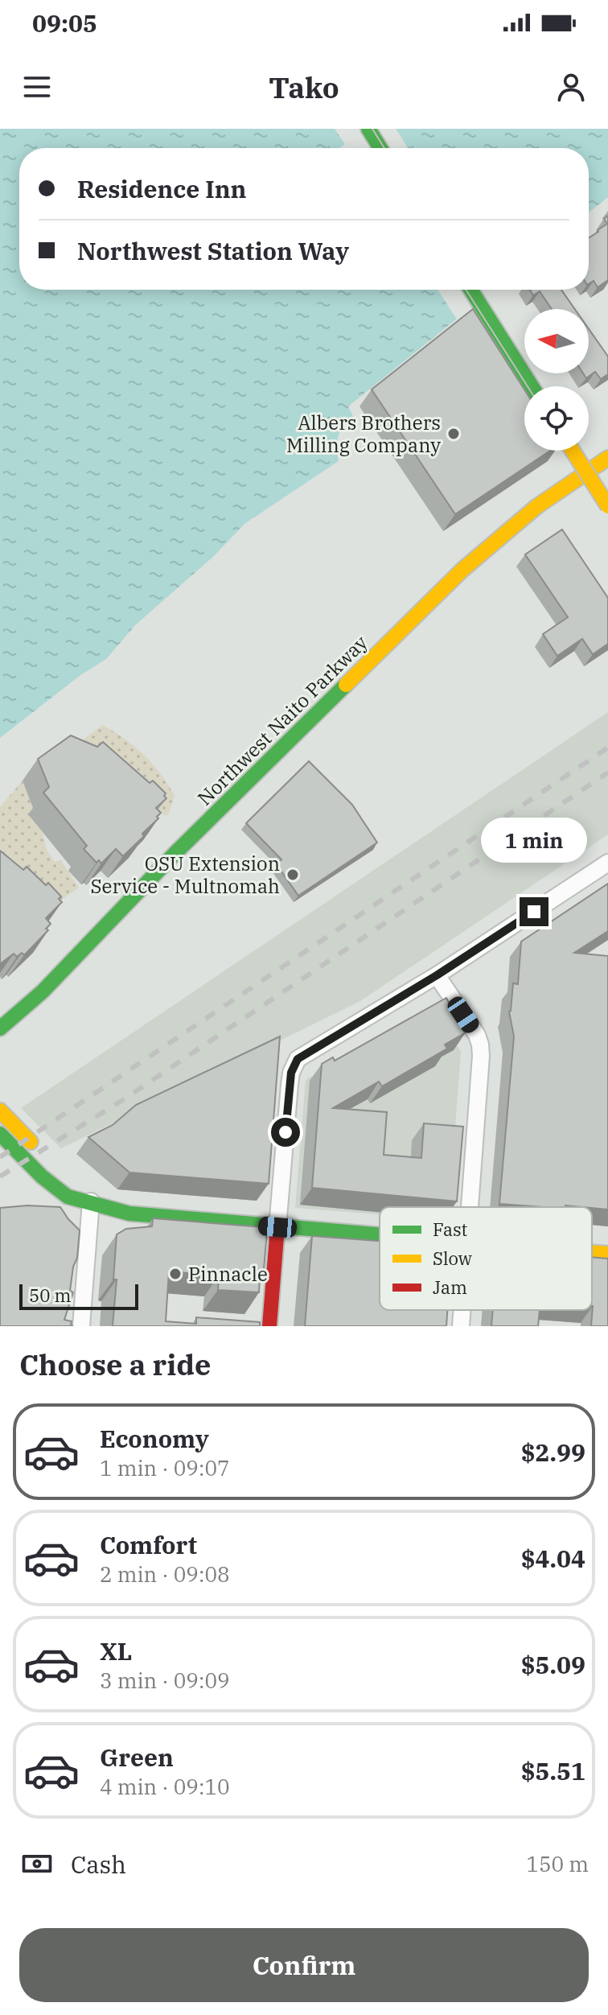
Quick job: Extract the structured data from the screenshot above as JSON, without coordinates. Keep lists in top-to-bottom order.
{
  "streets": {
    "main road": ["Northwest Naito Parkway"]
  },
  "places": ["Albers Brothers Milling Company", "OSU Extension Service - Multnomah", "Pinnacle"],
  "legend": ["Fast", "Slow", "Jam"],
  "scale_bar": "50 m",
  "north": "left",
  "page": {
    "status": "09:05",
    "header": "Tako",
    "banner": ["Residence Inn", "Northwest Station Way"],
    "bubble": "1 min",
    "scale": "50 m",
    "heading": "Choose a ride",
    "list": [
      {
        "name": "Economy",
        "note": "1 min · 09:07",
        "value": "$2.99"
      },
      {
        "name": "Comfort",
        "note": "2 min · 09:08",
        "value": "$4.04"
      },
      {
        "name": "XL",
        "note": "3 min · 09:09",
        "value": "$5.09"
      },
      {
        "name": "Green",
        "note": "4 min · 09:10",
        "value": "$5.51"
      }
    ],
    "pay": ["Cash", "150 m"],
    "buttons": "Confirm"
  }
}
